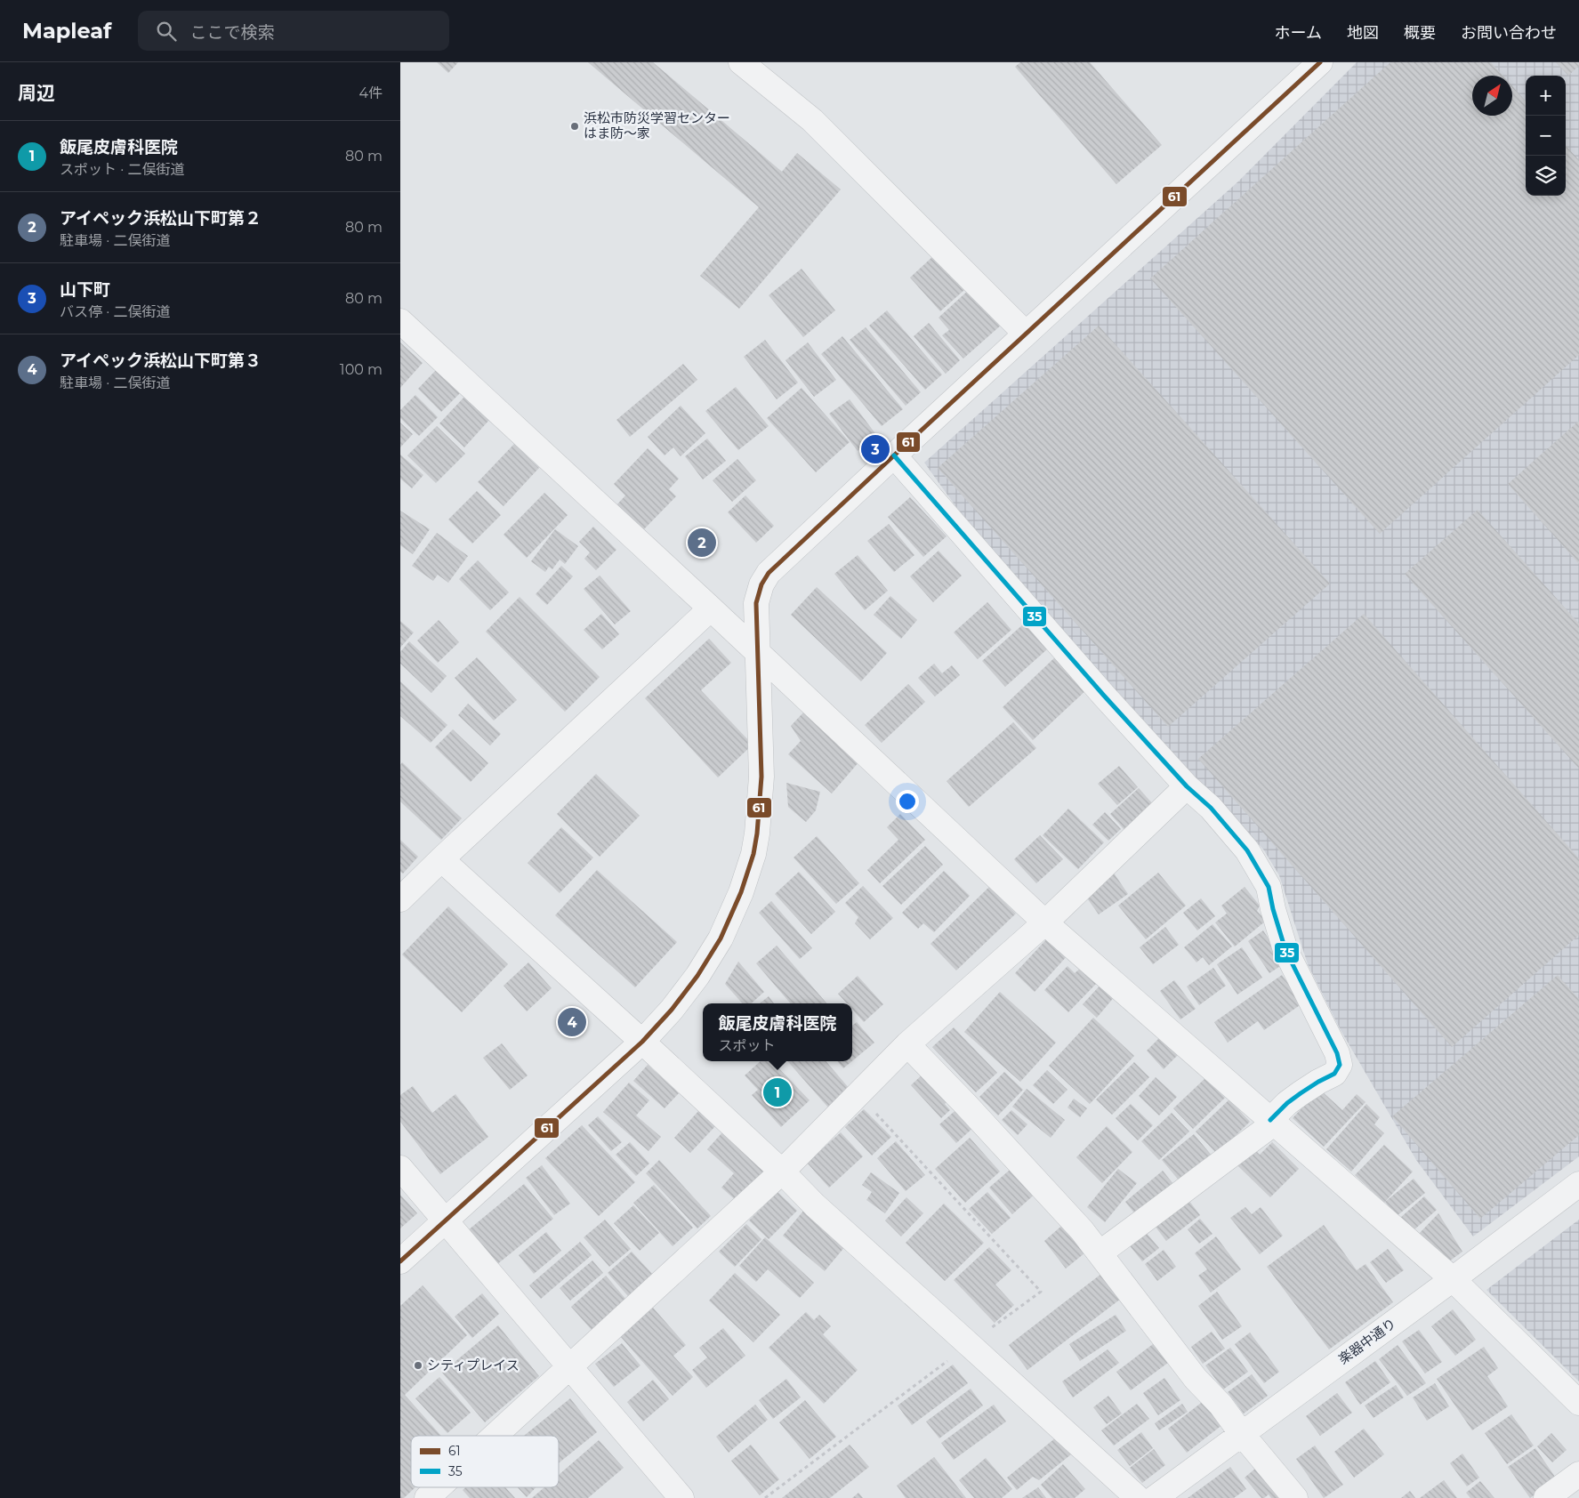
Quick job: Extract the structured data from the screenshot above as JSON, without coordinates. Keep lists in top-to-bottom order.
{
  "streets": {
    "street": ["楽器中通り"]
  },
  "places": ["浜松市防災学習センター はま防～家", "シティプレイス"],
  "lines": ["transit line 61", "transit line 35"],
  "legend": ["61", "35"],
  "north": "top right",
  "page": {
    "header": "Mapleaf",
    "search": "ここで検索",
    "nav": [
      "ホーム",
      "地図",
      "概要",
      "お問い合わせ"
    ],
    "heading": ["周辺", "4件"],
    "map_buttons": ["+", "−"],
    "list": [
      {
        "mark": "1",
        "name": "飯尾皮膚科医院",
        "note": "スポット · 二俣街道",
        "value": "80 m"
      },
      {
        "mark": "2",
        "name": "アイペック浜松山下町第２",
        "note": "駐車場 · 二俣街道",
        "value": "80 m"
      },
      {
        "mark": "3",
        "name": "山下町",
        "note": "バス停 · 二俣街道",
        "value": "80 m"
      },
      {
        "mark": "4",
        "name": "アイペック浜松山下町第３",
        "note": "駐車場 · 二俣街道",
        "value": "100 m"
      }
    ],
    "pins": [
      "3",
      "2",
      "4",
      "1"
    ],
    "popup": ["飯尾皮膚科医院", "スポット"]
  }
}
